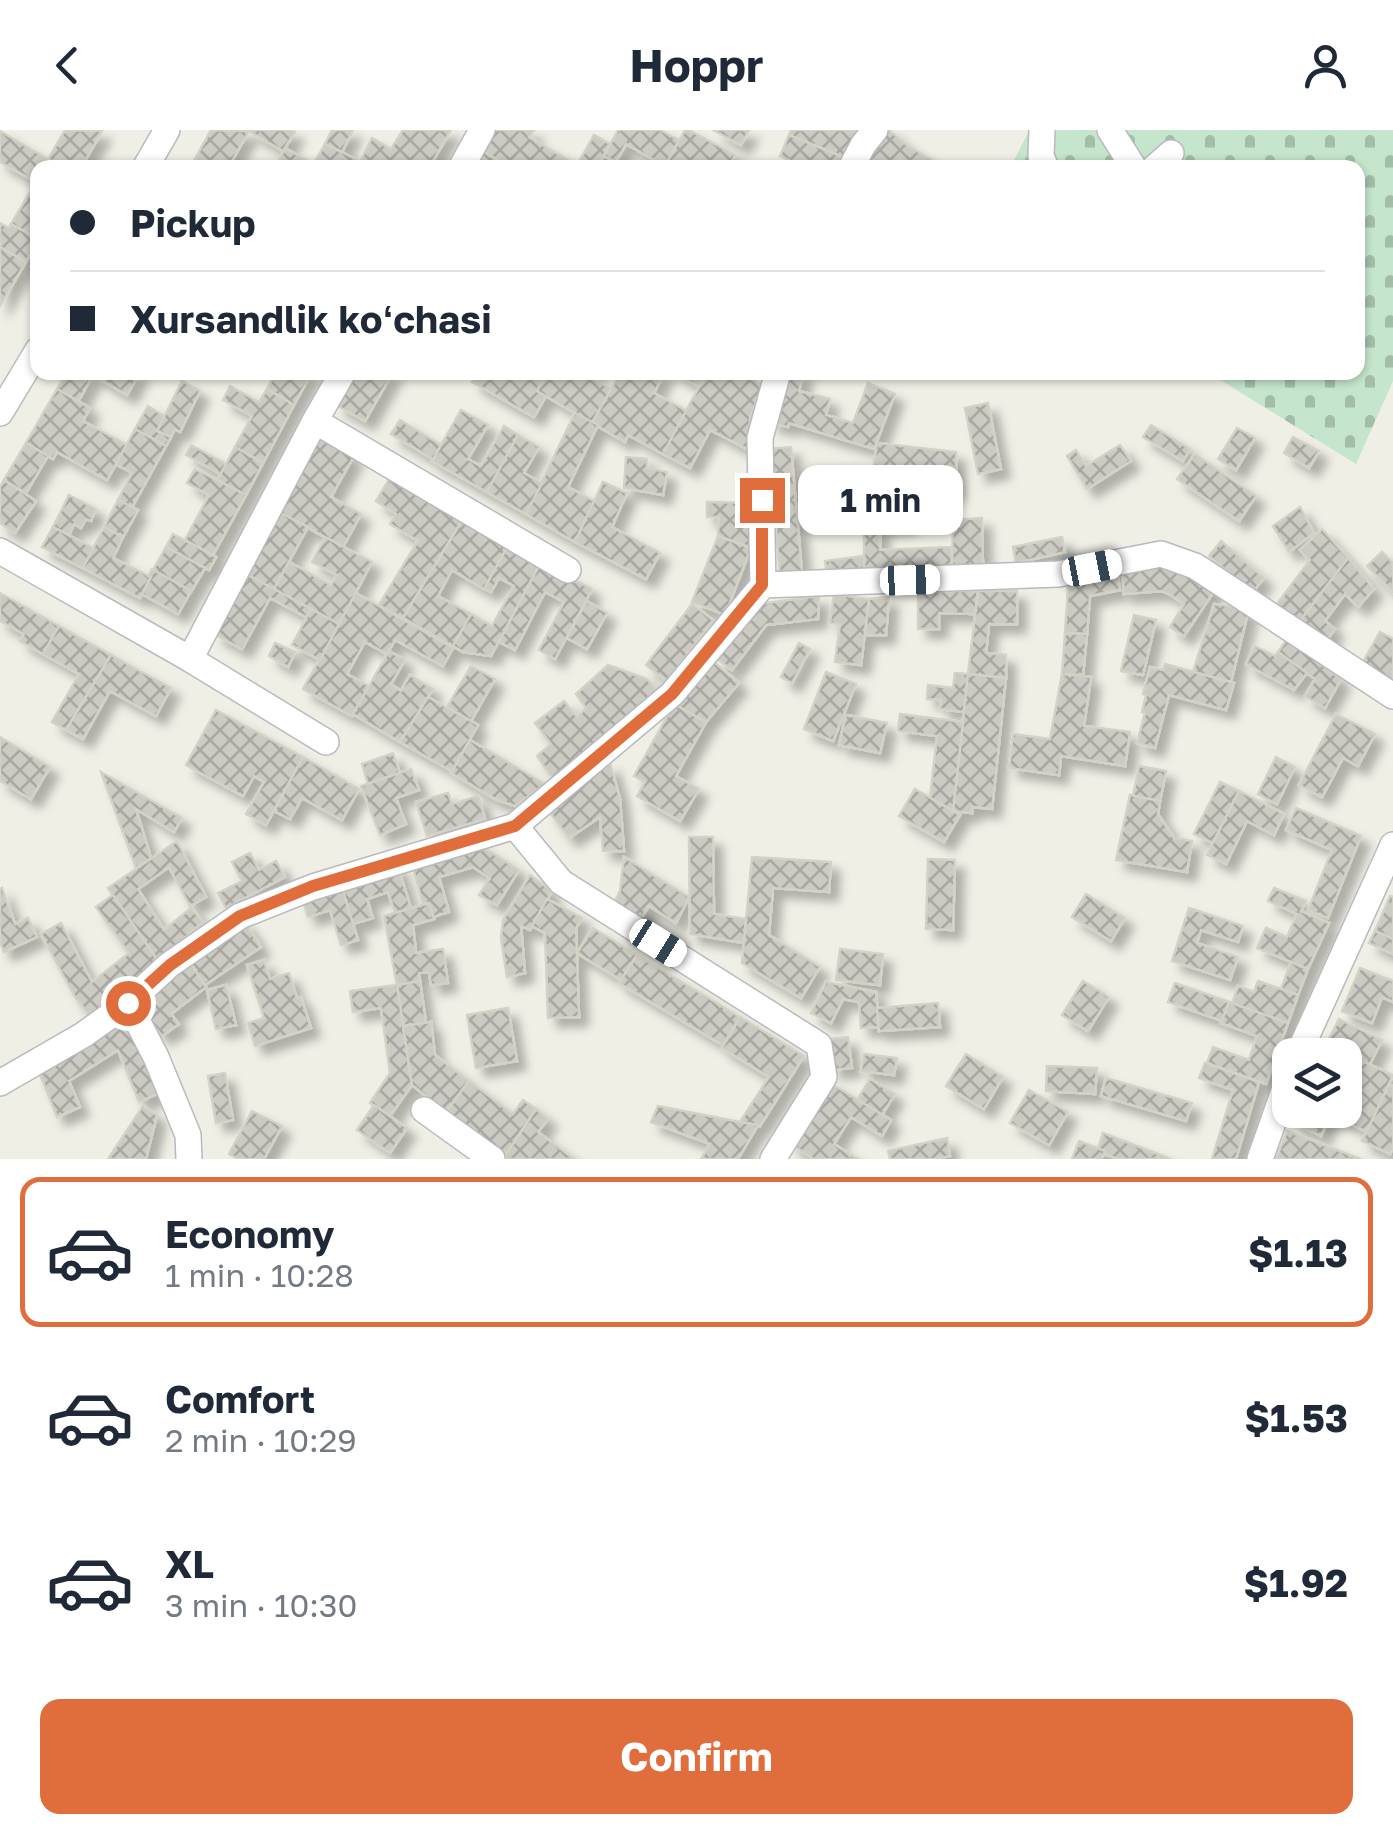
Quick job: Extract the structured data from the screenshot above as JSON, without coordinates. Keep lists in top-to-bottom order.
{
  "page": {
    "header": "Hoppr",
    "banner": ["Pickup", "Xursandlik koʻchasi"],
    "bubble": "1 min",
    "list": [
      {
        "name": "Economy",
        "note": "1 min · 10:28",
        "value": "$1.13"
      },
      {
        "name": "Comfort",
        "note": "2 min · 10:29",
        "value": "$1.53"
      },
      {
        "name": "XL",
        "note": "3 min · 10:30",
        "value": "$1.92"
      }
    ],
    "buttons": "Confirm"
  }
}
